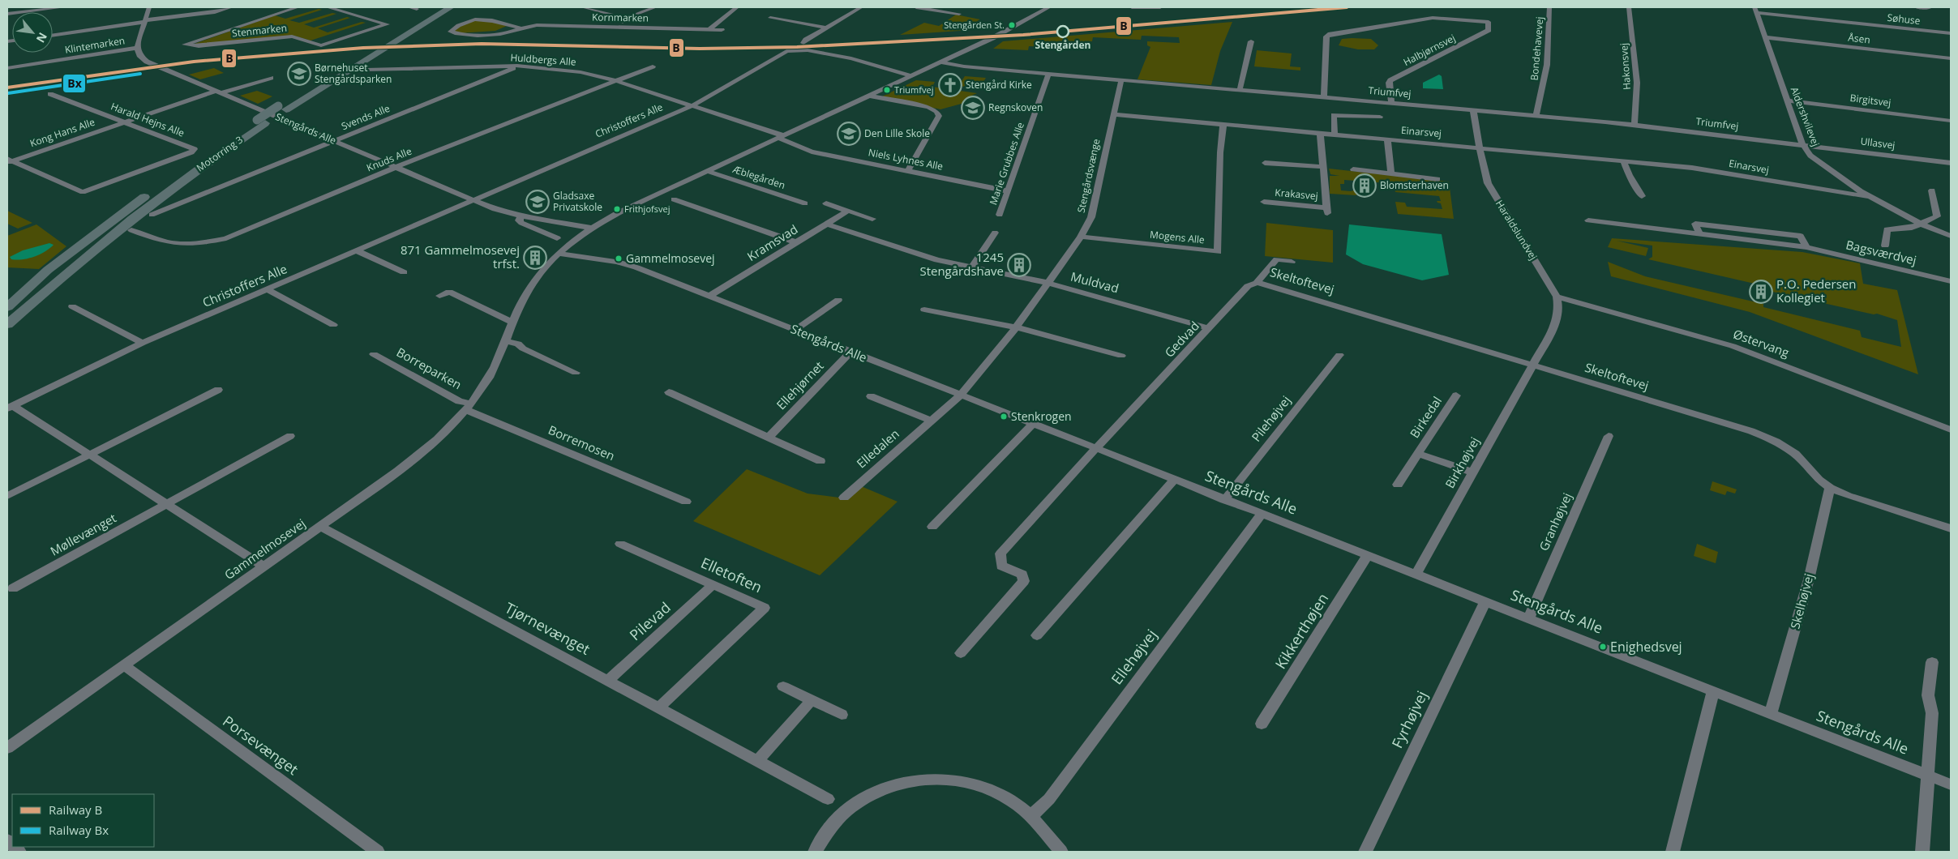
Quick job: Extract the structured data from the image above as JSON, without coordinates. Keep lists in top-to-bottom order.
{
  "streets": {
    "highway": ["Motorring 3"],
    "street": [
      "Kornmarken",
      "Søhuse",
      "Stenmarken",
      "Åsen",
      "Klintemarken",
      "Bondehavevej",
      "Halbjørnsvej",
      "Huldbergs Alle",
      "Hakonsvej",
      "Triumfvej",
      "Birgitsvej",
      "Aldershvilevej",
      "Svends Alle",
      "Harald Hejns Alle",
      "Christoffers Alle",
      "Stengårds Alle",
      "Einarsvej",
      "Kong Hans Alle",
      "Ullasvej",
      "Knuds Alle",
      "Niels Lyhnes Alle",
      "Marie Grubbes Alle",
      "Stengårdsvænge",
      "Æblegården",
      "Krakasvej",
      "Haraldslundvej",
      "Mogens Alle",
      "Kramsvad",
      "Bagsværdvej",
      "Skeltoftevej",
      "Muldvad",
      "Gedvad",
      "Østervang",
      "Borreparken",
      "Ellehjørnet",
      "Birkedal",
      "Pilehøjvej",
      "Borremosen",
      "Elledalen",
      "Birkhøjvej",
      "Granhøjvej",
      "Møllevænget",
      "Gammelmosevej",
      "Elletoften",
      "Skelhøjvej",
      "Pilevad",
      "Tjørnevænget",
      "Kikkerthøjen",
      "Ellehøjvej",
      "Fyrhøjvej",
      "Porsevænget"
    ]
  },
  "crossings": [
    ["Søhuse", "Aldershvilevej"],
    ["Åsen", "Aldershvilevej"],
    ["Klintemarken", "Stengårds Alle"],
    ["Bondehavevej", "Triumfvej"],
    ["Halbjørnsvej", "Triumfvej"],
    ["Huldbergs Alle", "Svends Alle"],
    ["Huldbergs Alle", "Christoffers Alle"],
    ["Huldbergs Alle", "Knuds Alle"],
    ["Huldbergs Alle", "Niels Lyhnes Alle"],
    ["Huldbergs Alle", "Gammelmosevej"],
    ["Hakonsvej", "Triumfvej"],
    ["Triumfvej", "Aldershvilevej"],
    ["Triumfvej", "Ullasvej"],
    ["Triumfvej", "Marie Grubbes Alle"],
    ["Triumfvej", "Stengårdsvænge"],
    ["Triumfvej", "Haraldslundvej"],
    ["Triumfvej", "Gammelmosevej"],
    ["Birgitsvej", "Aldershvilevej"],
    ["Aldershvilevej", "Einarsvej"],
    ["Aldershvilevej", "Ullasvej"],
    ["Svends Alle", "Stengårds Alle"],
    ["Harald Hejns Alle", "Kong Hans Alle"],
    ["Christoffers Alle", "Stengårds Alle"],
    ["Christoffers Alle", "Gammelmosevej"],
    ["Stengårds Alle", "Kong Hans Alle"],
    ["Stengårds Alle", "Knuds Alle"],
    ["Stengårds Alle", "Stengårdsvænge"],
    ["Stengårds Alle", "Kramsvad"],
    ["Stengårds Alle", "Gedvad"],
    ["Stengårds Alle", "Ellehjørnet"],
    ["Stengårds Alle", "Pilehøjvej"],
    ["Stengårds Alle", "Elledalen"],
    ["Stengårds Alle", "Birkhøjvej"],
    ["Stengårds Alle", "Granhøjvej"],
    ["Stengårds Alle", "Gammelmosevej"],
    ["Stengårds Alle", "Skelhøjvej"],
    ["Stengårds Alle", "Kikkerthøjen"],
    ["Stengårds Alle", "Ellehøjvej"],
    ["Stengårds Alle", "Fyrhøjvej"],
    ["Einarsvej", "Stengårdsvænge"],
    ["Einarsvej", "Krakasvej"],
    ["Einarsvej", "Haraldslundvej"],
    ["Einarsvej", "Mogens Alle"],
    ["Niels Lyhnes Alle", "Marie Grubbes Alle"],
    ["Niels Lyhnes Alle", "Gammelmosevej"],
    ["Stengårdsvænge", "Mogens Alle"],
    ["Stengårdsvænge", "Muldvad"],
    ["Stengårdsvænge", "Elledalen"],
    ["Æblegården", "Gammelmosevej"],
    ["Haraldslundvej", "Skeltoftevej"],
    ["Haraldslundvej", "Østervang"],
    ["Haraldslundvej", "Birkhøjvej"],
    ["Kramsvad", "Muldvad"],
    ["Skeltoftevej", "Gedvad"],
    ["Skeltoftevej", "Birkhøjvej"],
    ["Skeltoftevej", "Skelhøjvej"],
    ["Muldvad", "Gedvad"],
    ["Borreparken", "Borremosen"],
    ["Borreparken", "Gammelmosevej"],
    ["Birkedal", "Birkhøjvej"],
    ["Borremosen", "Gammelmosevej"],
    ["Gammelmosevej", "Tjørnevænget"],
    ["Gammelmosevej", "Porsevænget"],
    ["Elletoften", "Pilevad"],
    ["Elletoften", "Tjørnevænget"],
    ["Pilevad", "Tjørnevænget"]
  ],
  "places": {
    "other": [
      "Stengården St.",
      "Stengården",
      "Triumfvej",
      "Frithjofsvej",
      "Gammelmosevej",
      "Stenkrogen",
      "Enighedsvej"
    ],
    "school or university": [
      "Børnehuset Stengårdsparken",
      "Regnskoven",
      "Den Lille Skole",
      "Gladsaxe Privatskole"
    ],
    "church": ["Stengård Kirke"],
    "building": [
      "Blomsterhaven",
      "871 Gammelmosevej trfst.",
      "1245 Stengårdshave",
      "P.O. Pedersen Kollegiet"
    ]
  },
  "lines": ["rail line B", "rail line Bx"],
  "legend": ["Railway B", "Railway Bx"],
  "north": "bottom right"
}
